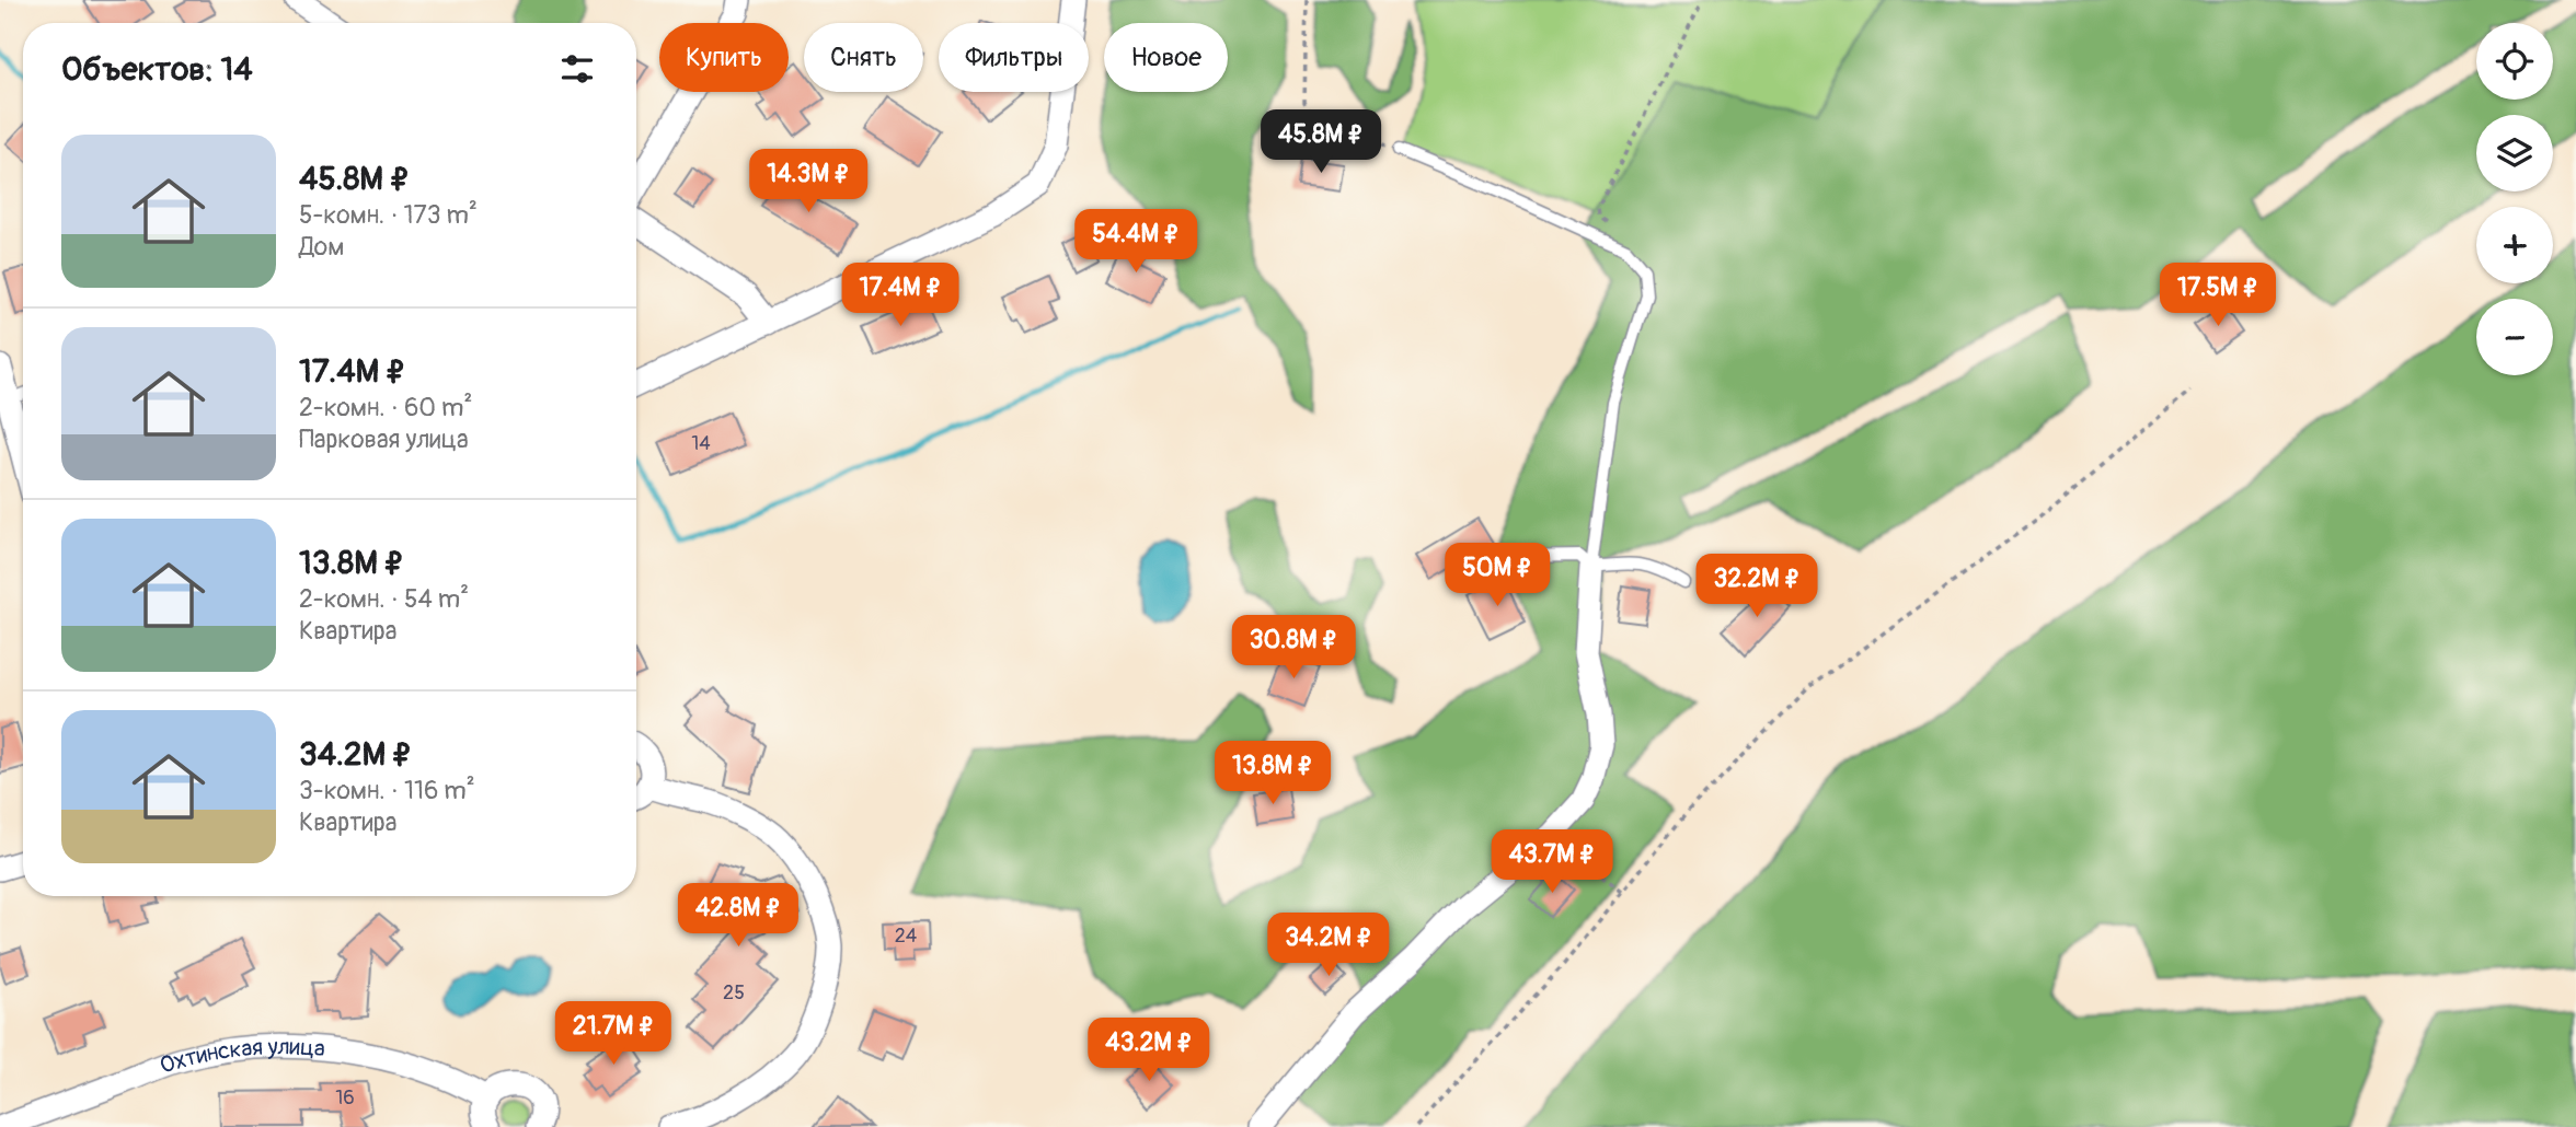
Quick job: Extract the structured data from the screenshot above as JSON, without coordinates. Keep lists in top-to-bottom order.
{
  "streets": {
    "street": ["Охтинская улица"]
  },
  "house_numbers": [
    "14",
    "24",
    "25",
    "16"
  ],
  "page": {
    "map_buttons": ["+", "−"],
    "chip": [
      "Купить",
      "Снять",
      "Фильтры",
      "Новое"
    ],
    "heading": "Объектов: 14",
    "price": [
      "45.8M ₽",
      "14.3M ₽",
      "54.4M ₽",
      "17.4M ₽",
      "17.5M ₽",
      "50M ₽",
      "32.2M ₽",
      "30.8M ₽",
      "13.8M ₽",
      "43.7M ₽",
      "42.8M ₽",
      "34.2M ₽",
      "21.7M ₽",
      "43.2M ₽"
    ],
    "list": [
      {
        "name": "45.8M ₽",
        "note": "5-комн. · 173 m² · Дом"
      },
      {
        "name": "17.4M ₽",
        "note": "2-комн. · 60 m² · Парковая улица"
      },
      {
        "name": "13.8M ₽",
        "note": "2-комн. · 54 m² · Квартира"
      },
      {
        "name": "34.2M ₽",
        "note": "3-комн. · 116 m² · Квартира"
      }
    ]
  }
}
